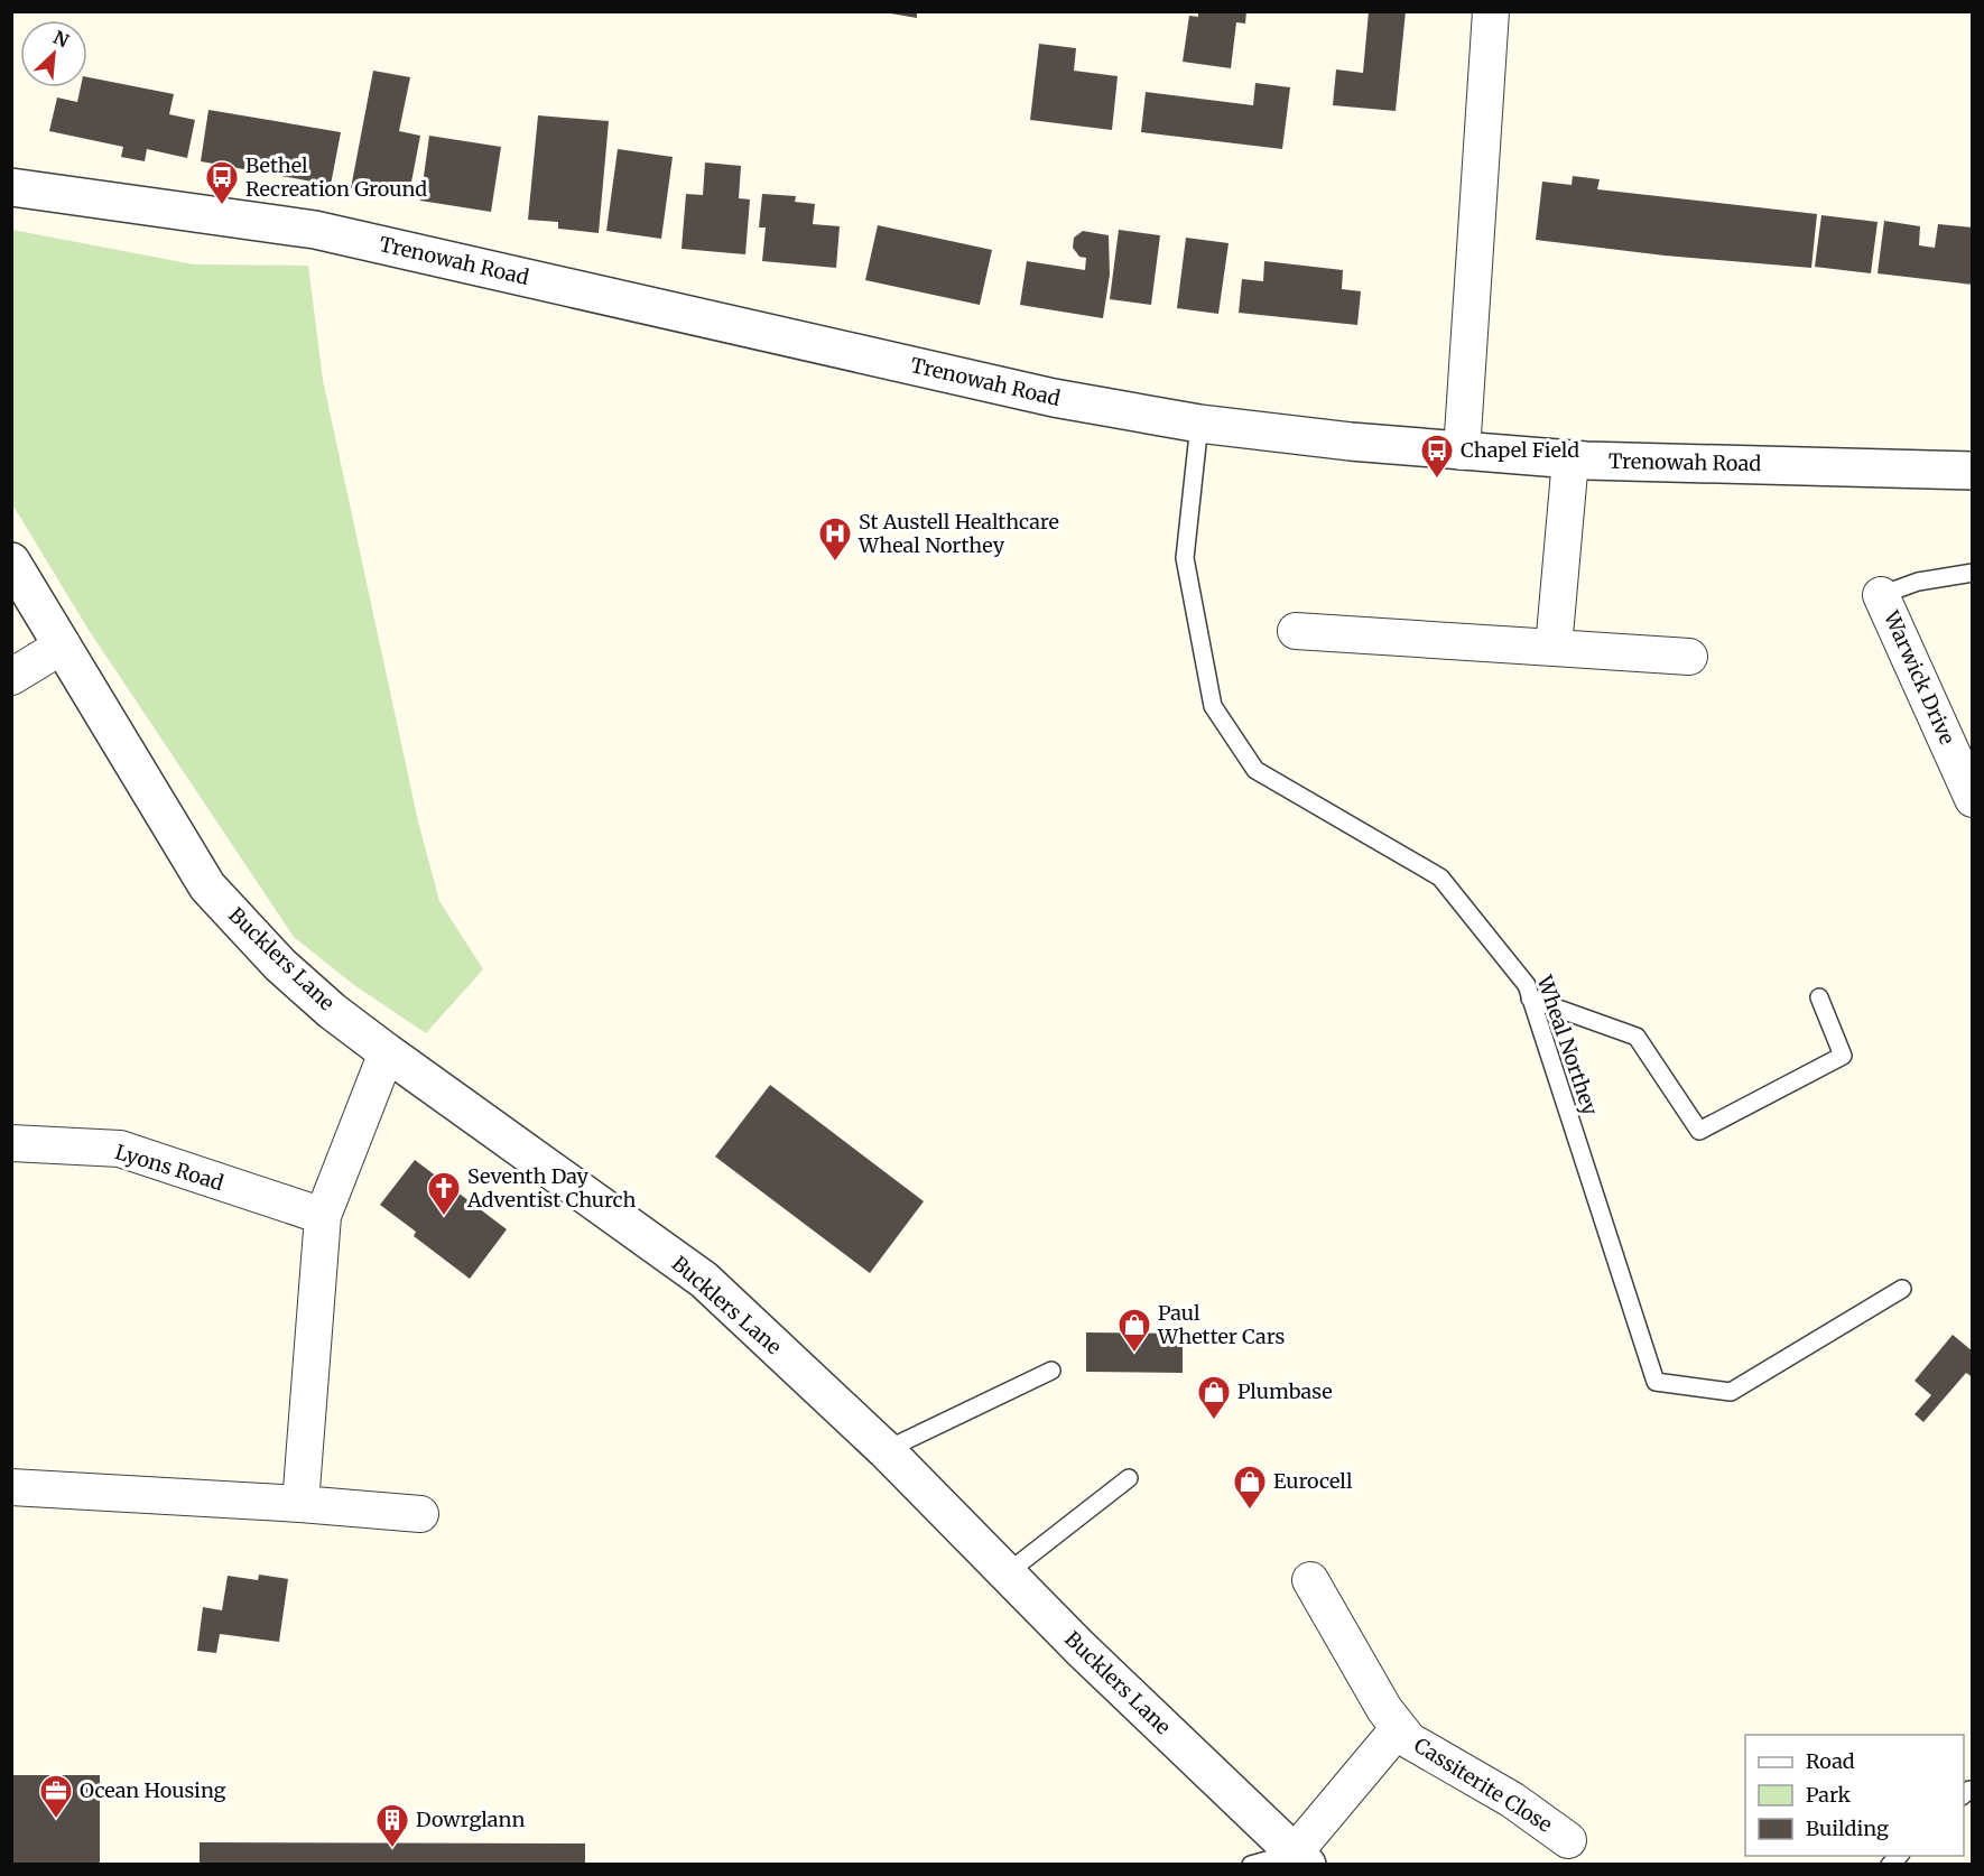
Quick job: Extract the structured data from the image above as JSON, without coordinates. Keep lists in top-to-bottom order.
{
  "streets": {
    "street": [
      "Trenowah Road",
      "Warwick Drive",
      "Bucklers Lane",
      "Lyons Road",
      "Cassiterite Close"
    ],
    "lane": ["Wheal Northey"]
  },
  "crossings": [
    ["Trenowah Road", "Wheal Northey"],
    ["Bucklers Lane", "Cassiterite Close"]
  ],
  "places": {
    "bus stop": ["Bethel Recreation Ground", "Chapel Field"],
    "hospital": ["St Austell Healthcare Wheal Northey"],
    "church": ["Seventh Day Adventist Church"],
    "shop": ["Paul Whetter Cars", "Plumbase", "Eurocell"],
    "office": ["Ocean Housing"],
    "building": ["Dowrglann"]
  },
  "legend": ["Road", "Park", "Building"],
  "north": "top right"
}
